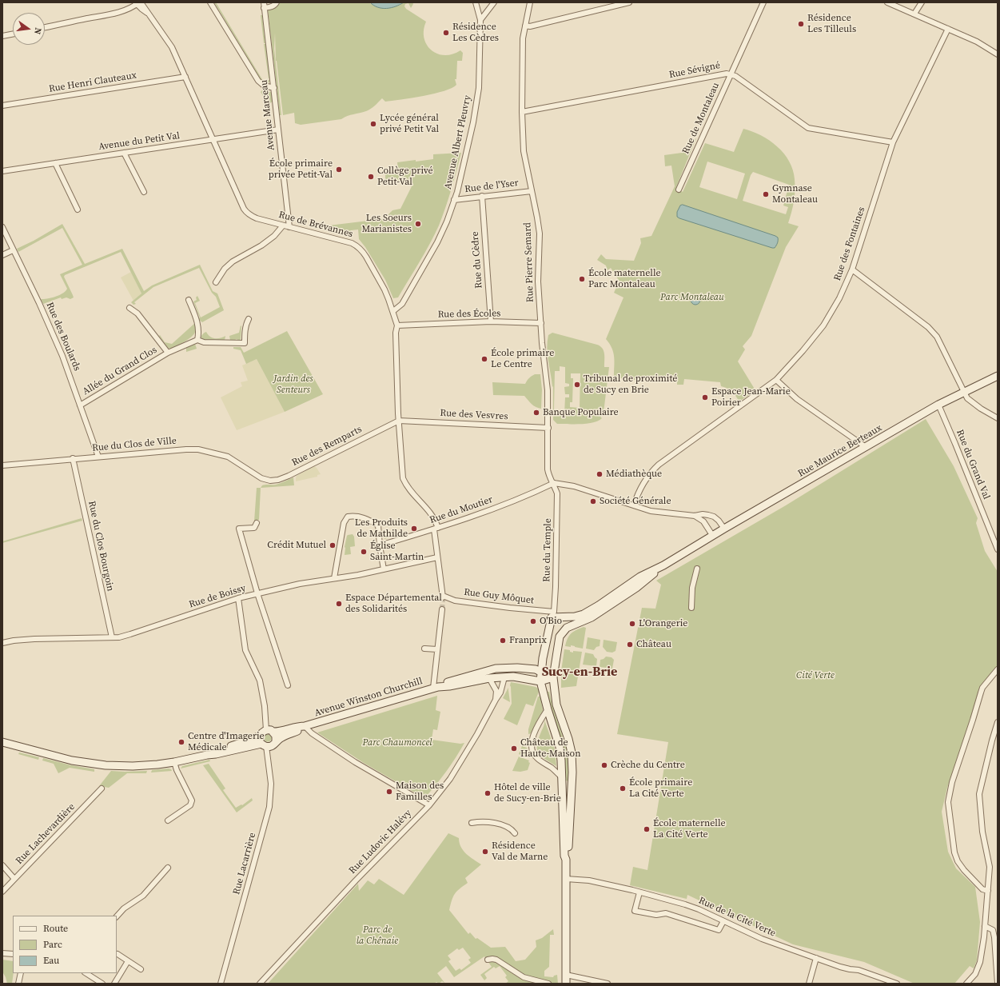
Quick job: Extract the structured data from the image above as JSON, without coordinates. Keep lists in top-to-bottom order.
{
  "streets": {
    "street": [
      "Rue Sévigné",
      "Rue Henri Clauteaux",
      "Avenue Marceau",
      "Rue de Montaleau",
      "Avenue du Petit Val",
      "Avenue Albert Pleuvry",
      "Rue de l'Yser",
      "Rue de Brévannes",
      "Rue des Fontaines",
      "Rue du Cèdre",
      "Rue Pierre Semard",
      "Rue des Écoles",
      "Rue des Boulards",
      "Allée du Grand Clos",
      "Rue des Vesvres",
      "Rue du Clos de Ville",
      "Rue des Remparts",
      "Rue Maurice Berteaux",
      "Rue du Grand Val",
      "Rue du Moutier",
      "Rue du Clos Bourgoin",
      "Rue du Temple",
      "Rue de Boissy",
      "Rue Guy Môquet",
      "Avenue Winston Churchill",
      "Rue Lachevardière",
      "Rue Ludovic Halévy",
      "Rue Lacarrière",
      "Rue de la Cité Verte"
    ]
  },
  "crossings": [
    ["Rue Sévigné", "Rue de Montaleau"],
    ["Rue Sévigné", "Rue des Fontaines"],
    ["Rue Sévigné", "Rue Pierre Semard"],
    ["Rue Henri Clauteaux", "Rue de Brévannes"],
    ["Avenue Marceau", "Avenue du Petit Val"],
    ["Avenue Marceau", "Rue de Brévannes"],
    ["Avenue du Petit Val", "Rue de Brévannes"],
    ["Avenue Albert Pleuvry", "Rue de l'Yser"],
    ["Avenue Albert Pleuvry", "Rue de Brévannes"],
    ["Rue de l'Yser", "Rue du Cèdre"],
    ["Rue de l'Yser", "Rue Pierre Semard"],
    ["Rue de Brévannes", "Rue des Écoles"],
    ["Rue de Brévannes", "Rue des Vesvres"],
    ["Rue de Brévannes", "Rue des Remparts"],
    ["Rue de Brévannes", "Rue du Moutier"],
    ["Rue de Brévannes", "Rue de Boissy"],
    ["Rue de Brévannes", "Rue Guy Môquet"],
    ["Rue du Cèdre", "Rue des Écoles"],
    ["Rue Pierre Semard", "Rue des Écoles"],
    ["Rue Pierre Semard", "Rue des Vesvres"],
    ["Rue Pierre Semard", "Rue du Moutier"],
    ["Rue Pierre Semard", "Rue du Temple"],
    ["Rue des Boulards", "Allée du Grand Clos"],
    ["Rue des Boulards", "Rue du Clos de Ville"],
    ["Rue des Vesvres", "Rue des Remparts"],
    ["Rue du Clos de Ville", "Rue des Remparts"],
    ["Rue du Clos de Ville", "Rue du Clos Bourgoin"],
    ["Rue Maurice Berteaux", "Rue du Grand Val"],
    ["Rue du Moutier", "Rue du Temple"],
    ["Rue du Clos Bourgoin", "Rue de Boissy"],
    ["Rue du Temple", "Rue Guy Môquet"],
    ["Avenue Winston Churchill", "Rue Ludovic Halévy"],
    ["Avenue Winston Churchill", "Rue Lacarrière"]
  ],
  "districts": ["Sucy-en-Brie"],
  "parks": [
    "Parc Montaleau",
    "Jardin des Senteurs",
    "Cité Verte",
    "Parc Chaumoncel",
    "Parc de la Chênaie"
  ],
  "places": [
    "Résidence Les Tilleuls",
    "Résidence Les Cèdres",
    "Lycée général privé Petit Val",
    "École primaire privée Petit-Val",
    "Collège privé Petit-Val",
    "Gymnase Montaleau",
    "Les Soeurs Marianistes",
    "École maternelle Parc Montaleau",
    "École primaire Le Centre",
    "Tribunal de proximité de Sucy en Brie",
    "Espace Jean-Marie Poirier",
    "Banque Populaire",
    "Médiathèque",
    "Société Générale",
    "Les Produits de Mathilde",
    "Crédit Mutuel",
    "Église Saint-Martin",
    "Espace Départemental des Solidarités",
    "O'Bio",
    "L'Orangerie",
    "Franprix",
    "Château",
    "Centre d'Imagerie Médicale",
    "Château de Haute-Maison",
    "Crèche du Centre",
    "École primaire La Cité Verte",
    "Maison des Familles",
    "Hôtel de ville de Sucy-en-Brie",
    "École maternelle La Cité Verte",
    "Résidence Val de Marne"
  ],
  "legend": ["Route", "Parc", "Eau"],
  "north": "right"
}
